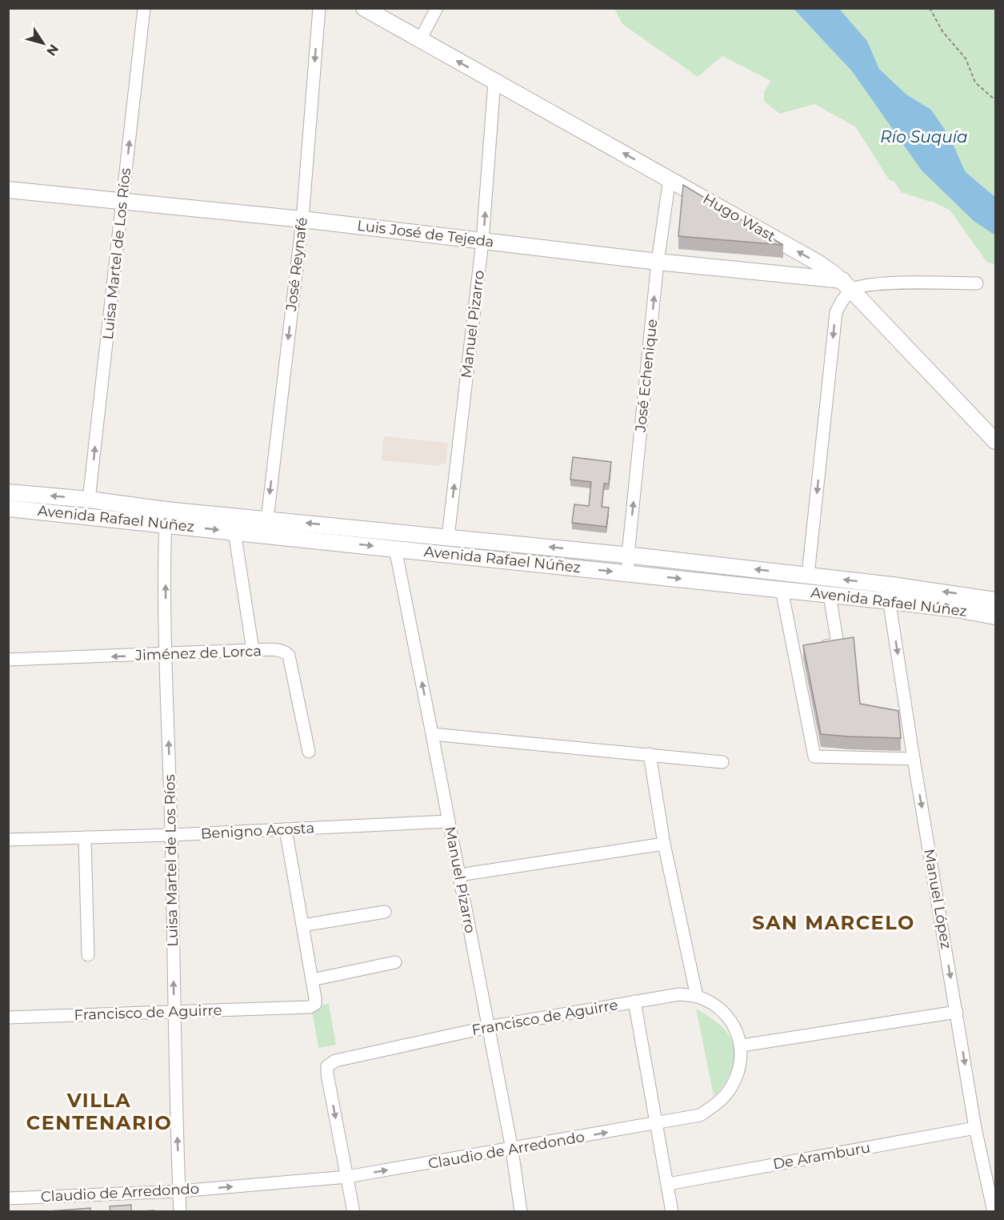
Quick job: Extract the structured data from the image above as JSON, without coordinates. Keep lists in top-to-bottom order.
{
  "streets": {
    "main road": ["Hugo Wast", "Luis José de Tejeda", "Avenida Rafael Núñez"],
    "street": [
      "Luisa Martel de Los Ríos",
      "José Reynafé",
      "Manuel Pizarro",
      "José Echenique",
      "Jiménez de Lorca",
      "Benigno Acosta",
      "Manuel López",
      "Francisco de Aguirre",
      "Claudio de Arredondo",
      "De Aramburu"
    ]
  },
  "crossings": [
    ["Hugo Wast", "Luis José de Tejeda"],
    ["Hugo Wast", "Manuel Pizarro"],
    ["Hugo Wast", "José Echenique"],
    ["Luis José de Tejeda", "Luisa Martel de Los Ríos"],
    ["Luis José de Tejeda", "José Reynafé"],
    ["Luis José de Tejeda", "Manuel Pizarro"],
    ["Luis José de Tejeda", "José Echenique"],
    ["Luisa Martel de Los Ríos", "Avenida Rafael Núñez"],
    ["Luisa Martel de Los Ríos", "Jiménez de Lorca"],
    ["Luisa Martel de Los Ríos", "Benigno Acosta"],
    ["Luisa Martel de Los Ríos", "Francisco de Aguirre"],
    ["Luisa Martel de Los Ríos", "Claudio de Arredondo"],
    ["José Reynafé", "Avenida Rafael Núñez"],
    ["Manuel Pizarro", "Avenida Rafael Núñez"],
    ["Manuel Pizarro", "Benigno Acosta"],
    ["Manuel Pizarro", "Francisco de Aguirre"],
    ["Manuel Pizarro", "Claudio de Arredondo"],
    ["José Echenique", "Avenida Rafael Núñez"],
    ["Avenida Rafael Núñez", "Manuel López"],
    ["Manuel López", "De Aramburu"],
    ["Francisco de Aguirre", "Claudio de Arredondo"]
  ],
  "one_way": [
    "Hugo Wast",
    "Luisa Martel de Los Ríos",
    "José Reynafé",
    "Manuel Pizarro",
    "José Echenique",
    "Jiménez de Lorca",
    "Manuel López",
    "Claudio de Arredondo"
  ],
  "districts": ["SAN MARCELO", "VILLA CENTENARIO"],
  "water": ["Río Suquía"],
  "north": "bottom right"
}
